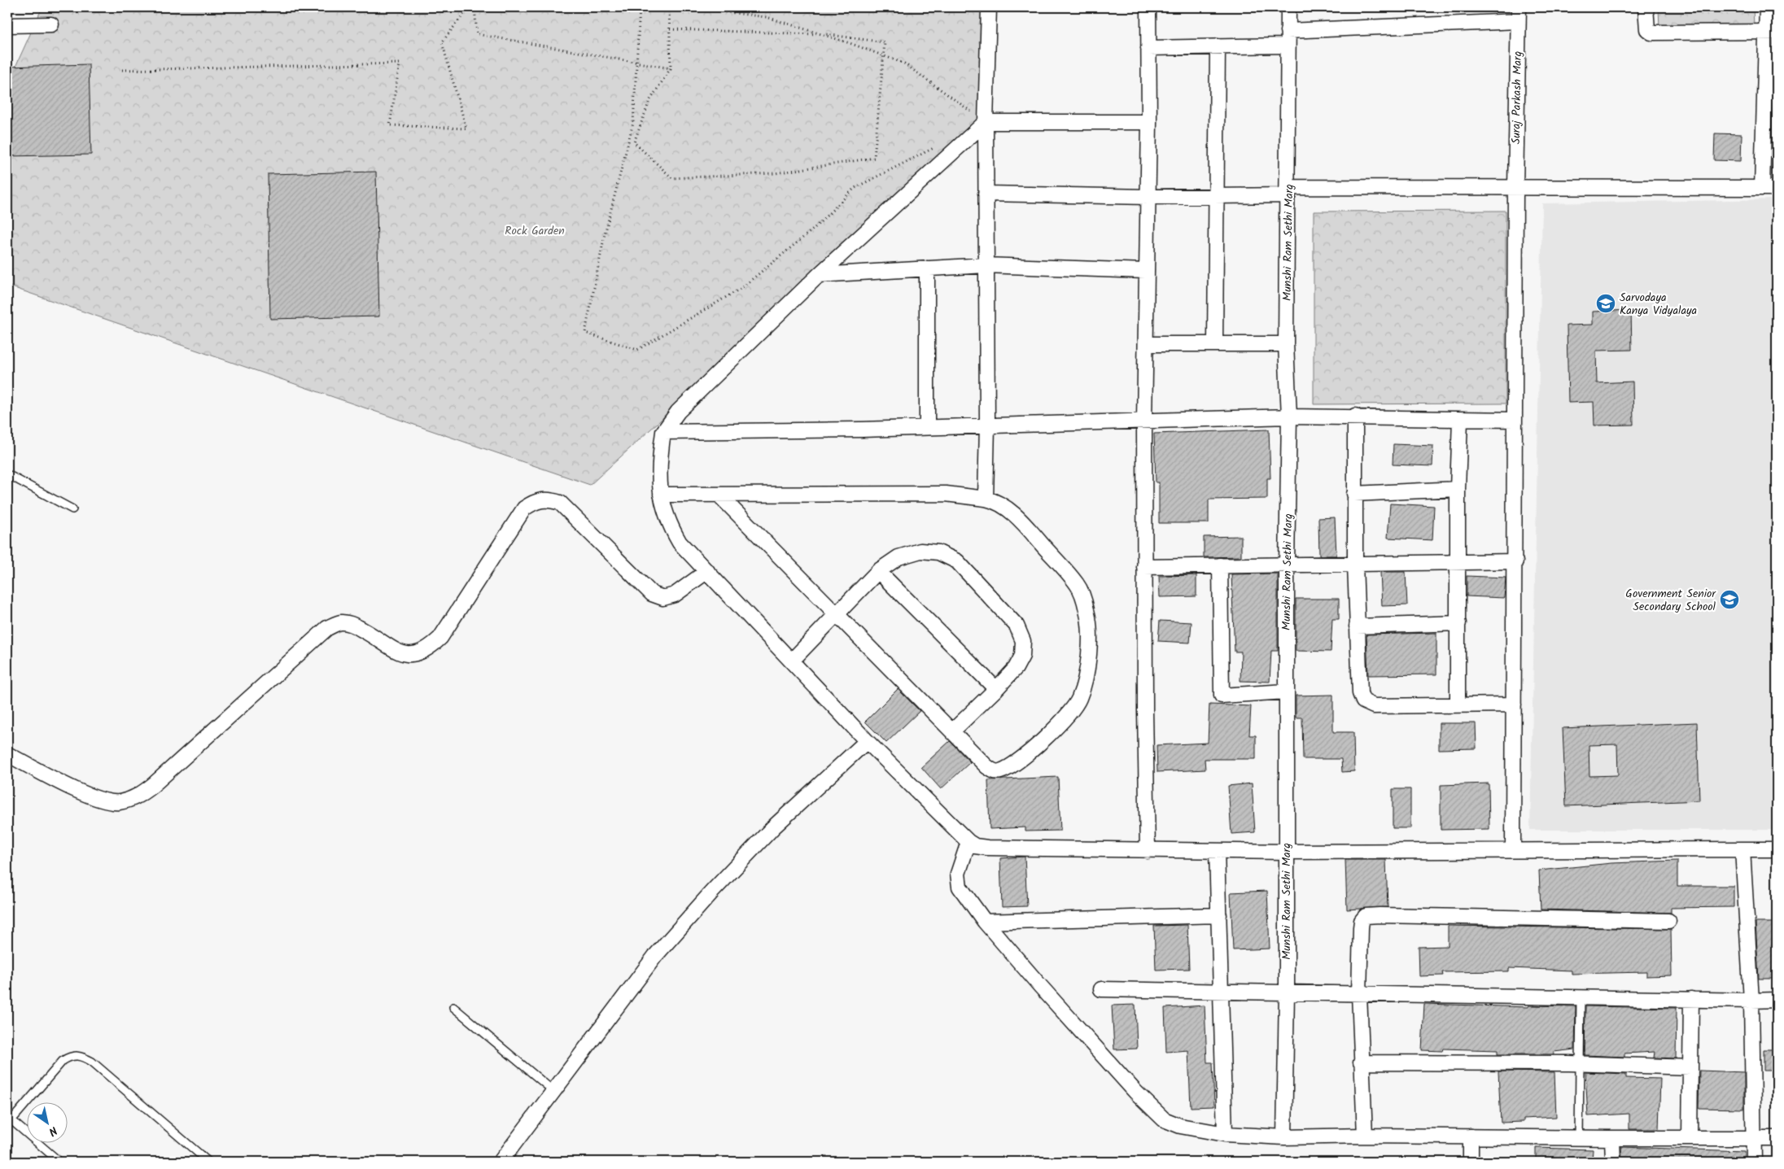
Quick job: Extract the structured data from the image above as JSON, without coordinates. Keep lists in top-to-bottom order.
{
  "streets": {
    "street": ["Suraj Parkash Marg", "Munshi Ram Sethi Marg"]
  },
  "parks": ["Rock Garden"],
  "places": {
    "school or university": ["Sarvodaya Kanya Vidyalaya", "Government Senior Secondary School"]
  },
  "north": "bottom right"
}
